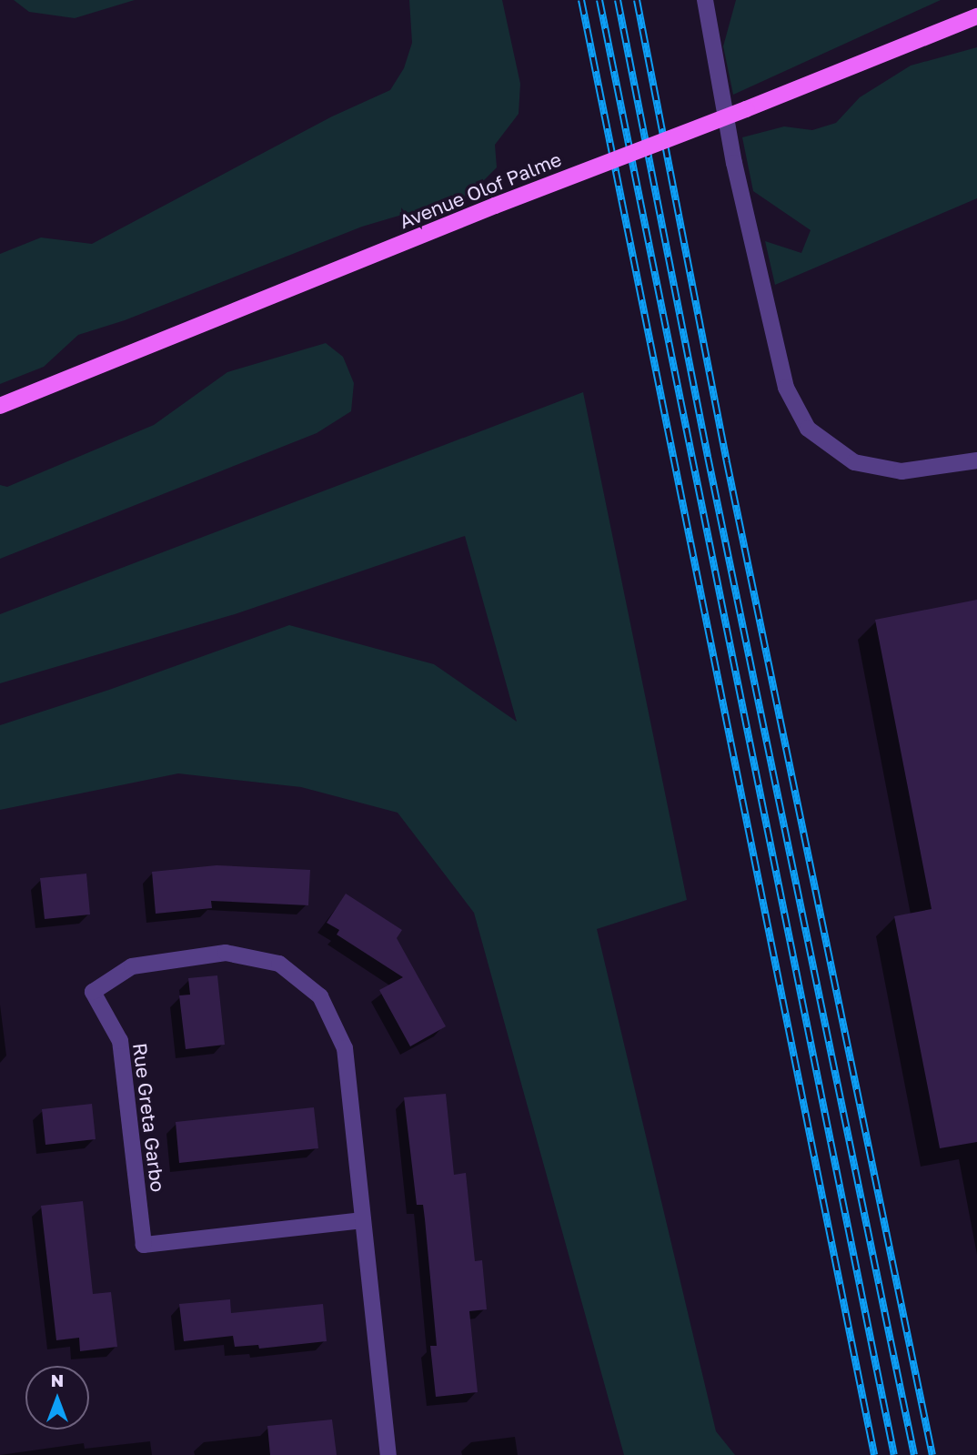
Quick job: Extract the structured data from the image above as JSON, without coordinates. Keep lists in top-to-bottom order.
{
  "streets": {
    "main road": ["Avenue Olof Palme"],
    "street": ["Rue Greta Garbo"]
  },
  "north": "top"
}
